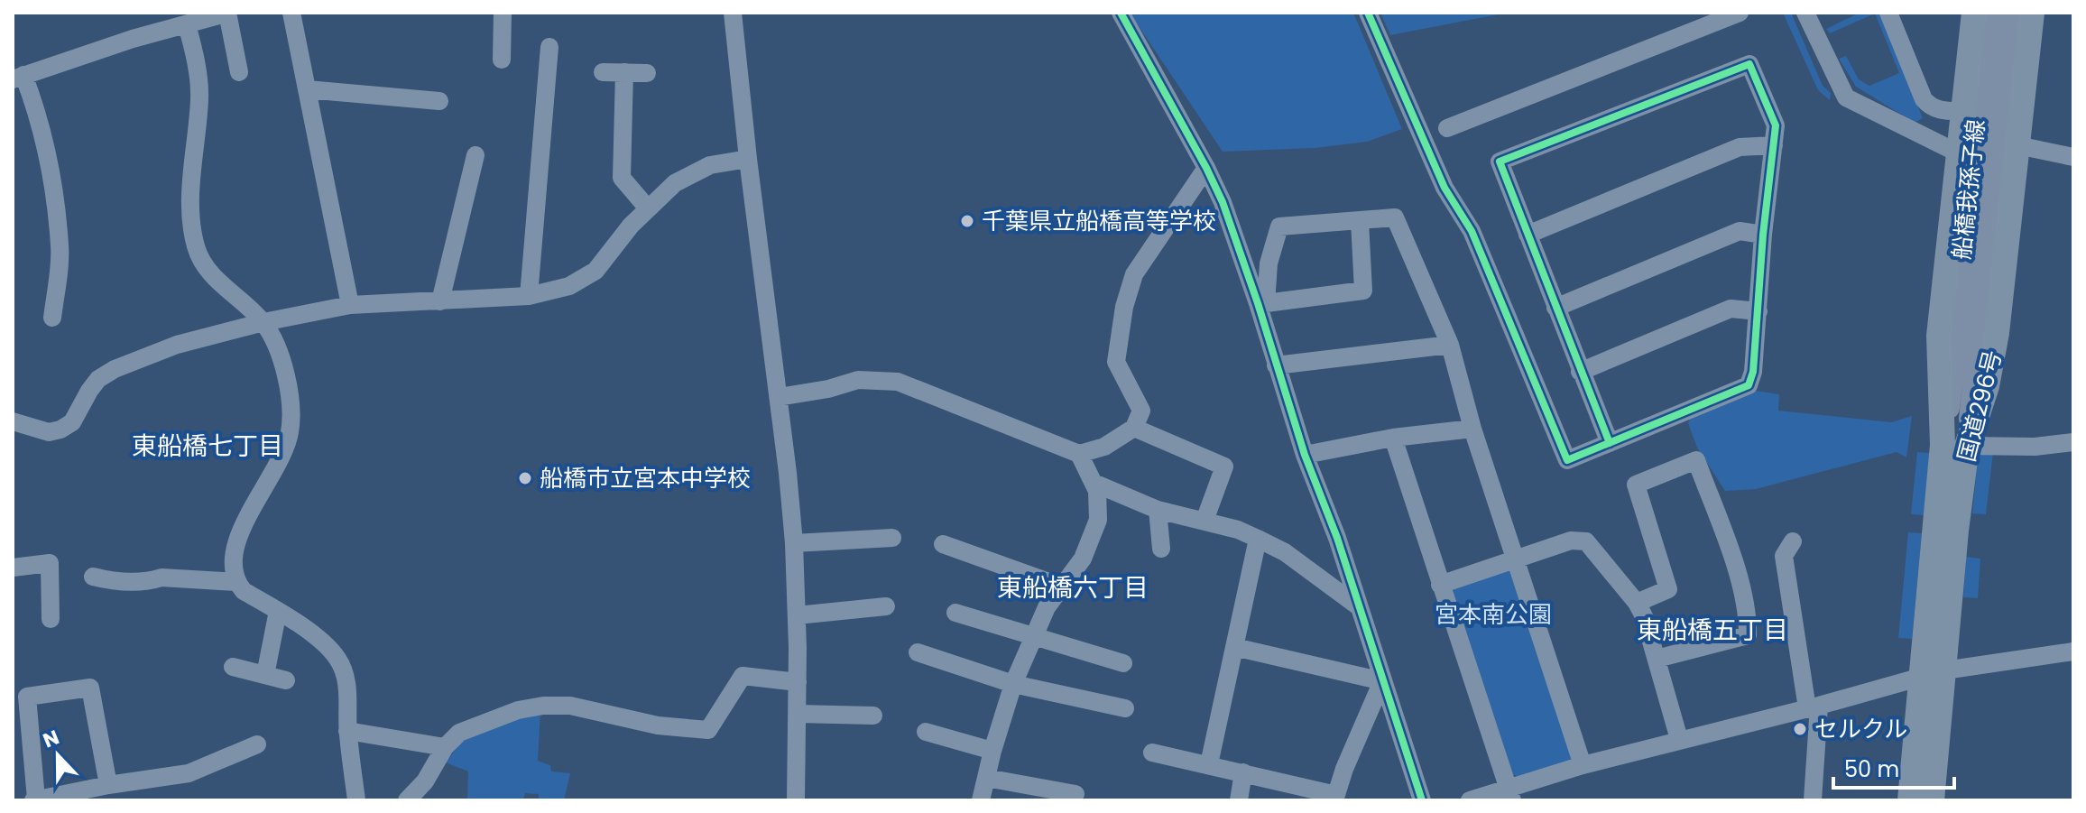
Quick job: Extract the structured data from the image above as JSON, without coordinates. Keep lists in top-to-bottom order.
{
  "streets": {
    "highway": ["国道296号"],
    "main road": ["船橋我孫子線"]
  },
  "districts": ["東船橋七丁目", "東船橋六丁目", "東船橋五丁目"],
  "parks": ["宮本南公園"],
  "places": ["千葉県立船橋高等学校", "船橋市立宮本中学校", "セルクル"],
  "scale_bar": "50 m",
  "north": "top"
}
